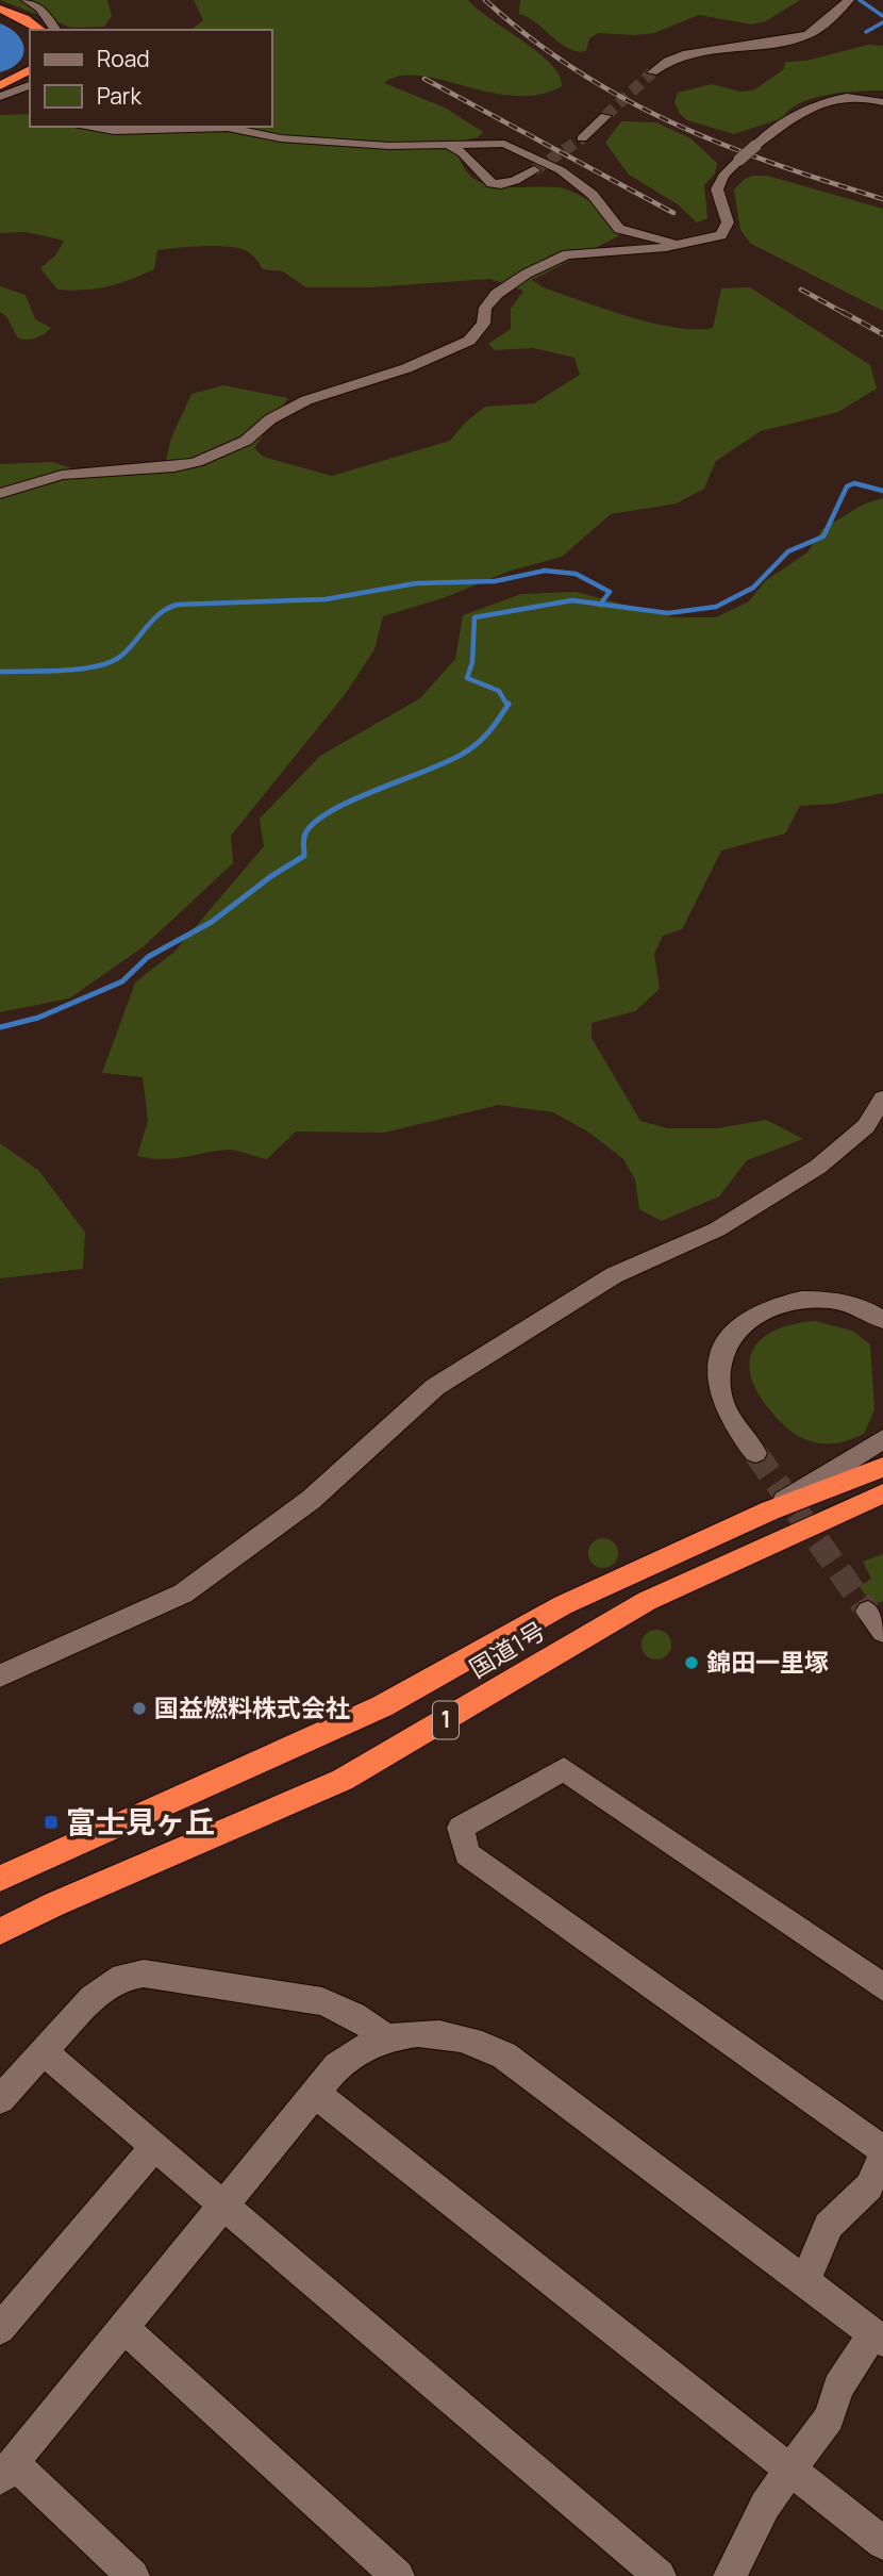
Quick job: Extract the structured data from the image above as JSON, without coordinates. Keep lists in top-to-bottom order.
{
  "streets": {
    "highway": ["国道1号", "1"]
  },
  "places": {
    "other": ["錦田一里塚", "国益燃料株式会社"],
    "transit": ["富士見ヶ丘"]
  },
  "legend": ["Road", "Park"]
}
